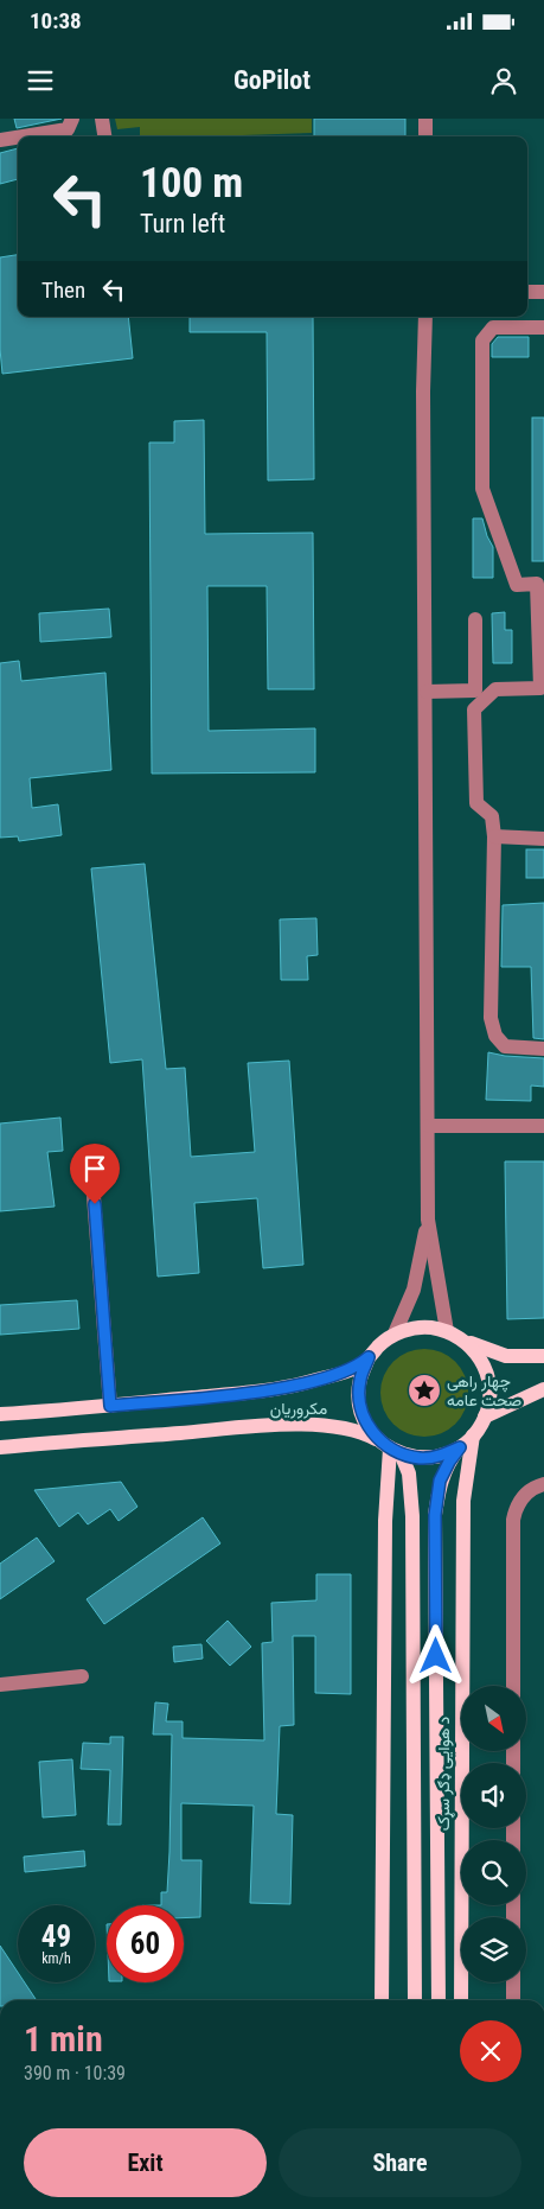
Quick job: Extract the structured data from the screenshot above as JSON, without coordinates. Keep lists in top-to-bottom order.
{
  "streets": {
    "main road": ["مکروریان", "د هوایی ډګر سړک"]
  },
  "crossings": [
    ["مکروریان", "د هوایی ډګر سړک"]
  ],
  "places": {
    "place": ["چهار راهی صحت عامه"]
  },
  "north": "bottom right",
  "page": {
    "status": "10:38",
    "header": "GoPilot",
    "turn": ["100 m", "Turn left"],
    "then": "Then",
    "speed": "49 km/h",
    "limit": "60",
    "heading": ["1 min", "390 m · 10:39"],
    "buttons": ["Exit", "Share"]
  }
}
